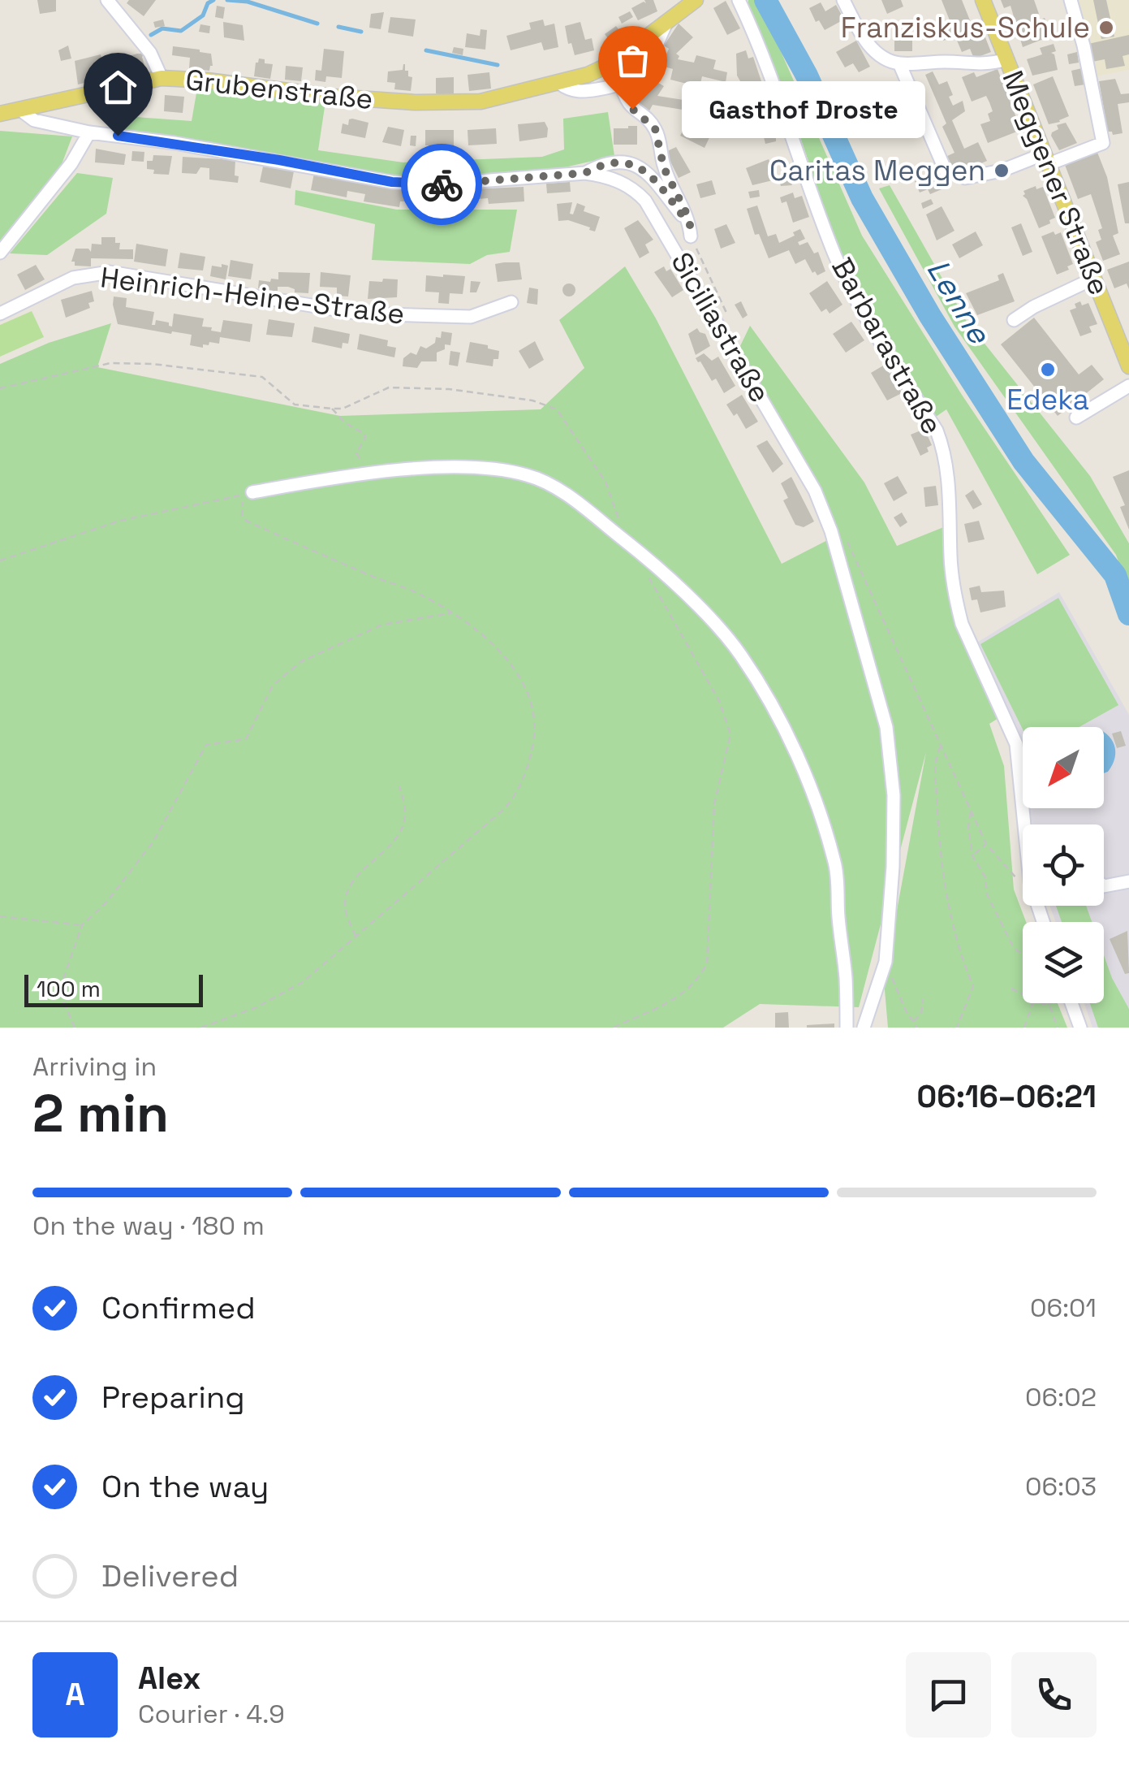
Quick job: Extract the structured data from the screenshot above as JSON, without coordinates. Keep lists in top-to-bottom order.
{
  "streets": {
    "main road": ["Grubenstraße", "Meggener Straße"],
    "street": ["Heinrich-Heine-Straße", "Siciliastraße", "Barbarastraße"]
  },
  "crossings": [
    ["Grubenstraße", "Siciliastraße"]
  ],
  "water": ["Lenne"],
  "places": [
    "Franziskus-Schule",
    "Gasthof Droste",
    "Caritas Meggen",
    "Edeka"
  ],
  "scale_bar": "100 m",
  "north": "bottom left",
  "page": {
    "bubble": "Gasthof Droste",
    "scale": "100 m",
    "heading": ["2 min", "Arriving in", "06:16–06:21"],
    "panel": ["Alex", "Courier · 4.9"],
    "bar": "On the way · 180 m",
    "list": [
      ["Confirmed", "06:01"],
      ["Preparing", "06:02"],
      ["On the way", "06:03"],
      "Delivered"
    ],
    "round": "A"
  }
}
